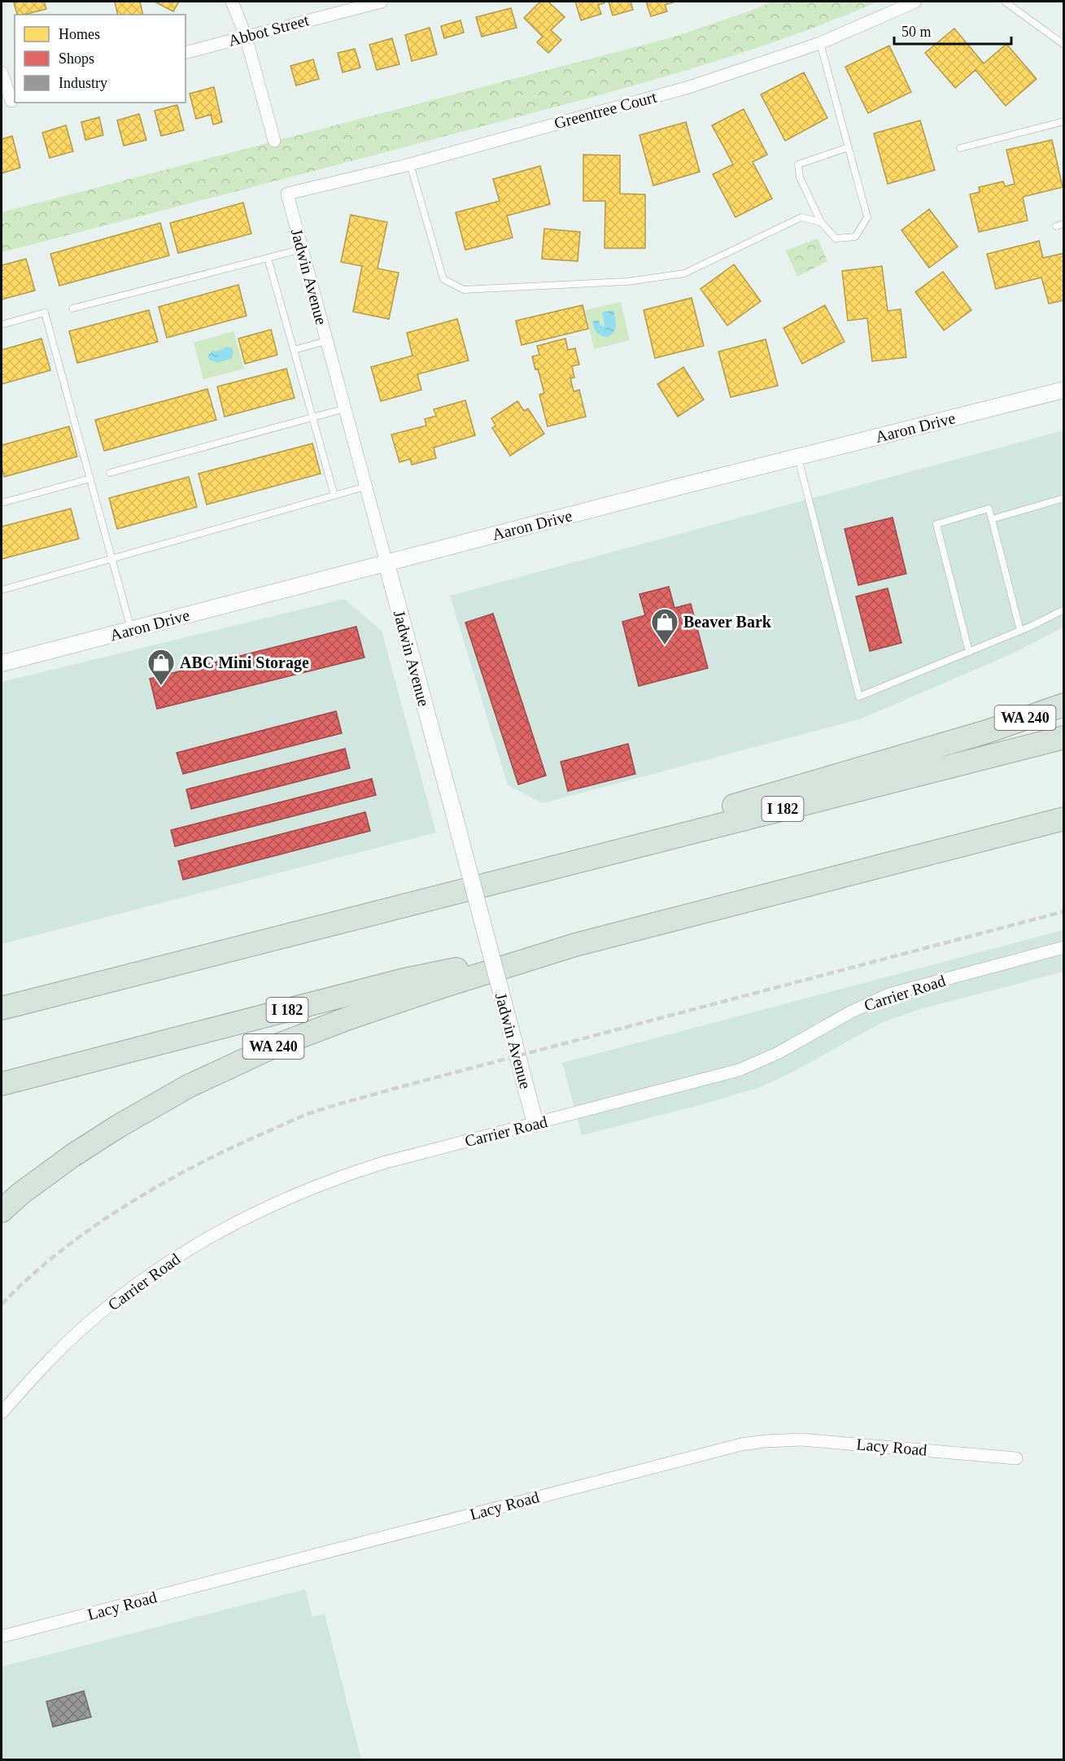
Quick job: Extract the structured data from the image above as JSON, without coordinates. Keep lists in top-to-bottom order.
{
  "streets": {
    "highway": ["WA 240", "I 182"],
    "street": [
      "Abbot Street",
      "Greentree Court",
      "Jadwin Avenue",
      "Aaron Drive",
      "Carrier Road",
      "Lacy Road"
    ]
  },
  "crossings": [
    ["Greentree Court", "Jadwin Avenue"],
    ["Jadwin Avenue", "Aaron Drive"],
    ["Jadwin Avenue", "Carrier Road"],
    ["WA 240", "I 182"]
  ],
  "places": {
    "shop": ["Beaver Bark", "ABC Mini Storage"]
  },
  "legend": ["Homes", "Shops", "Industry"],
  "scale_bar": "50 m"
}
